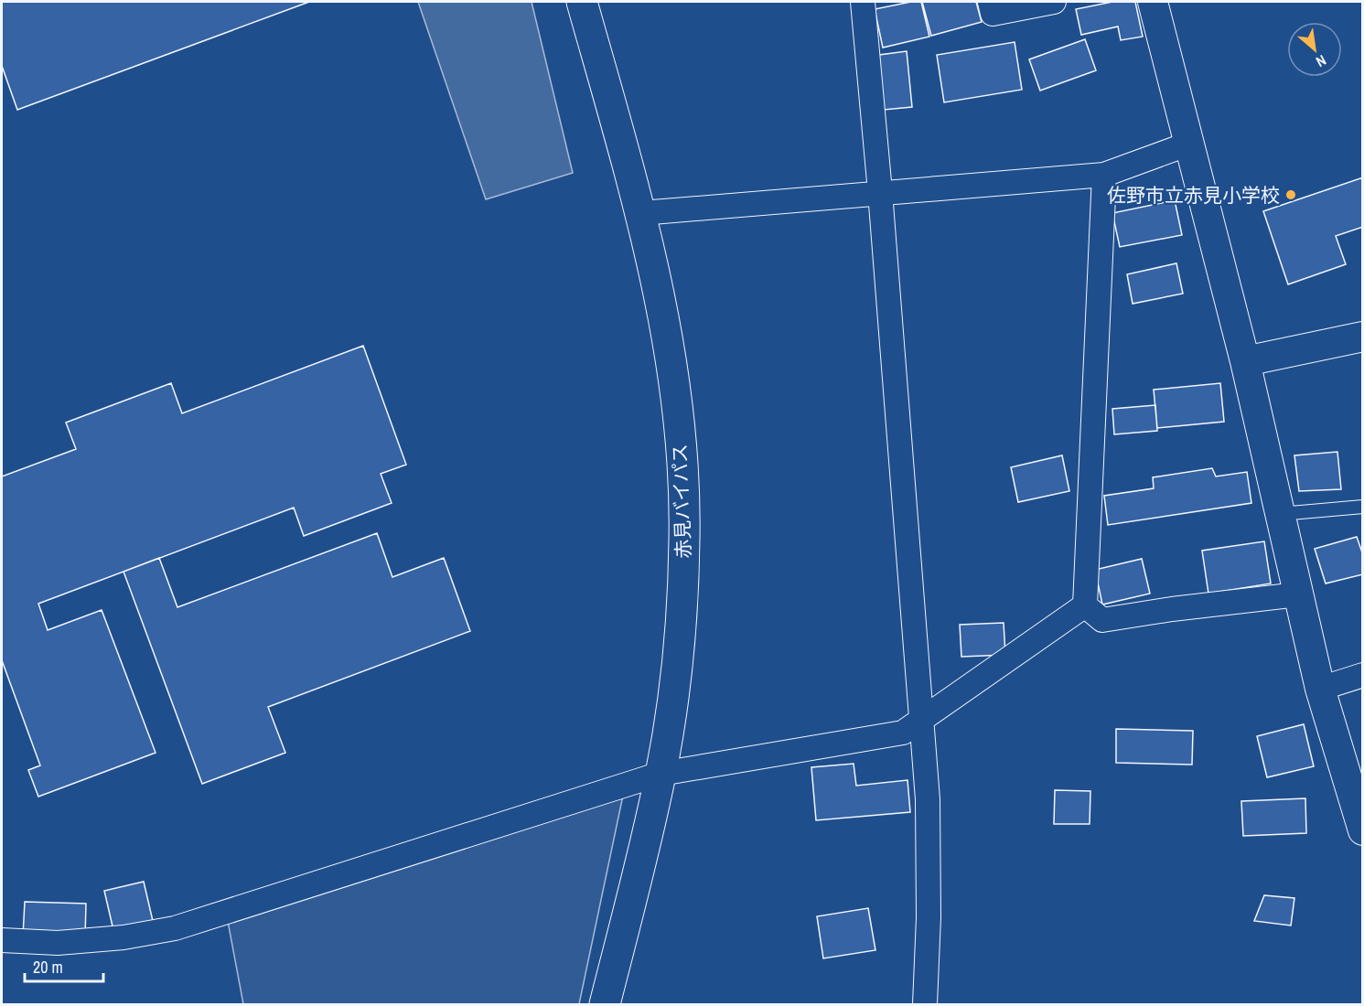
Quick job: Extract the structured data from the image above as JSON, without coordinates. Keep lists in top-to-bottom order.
{
  "streets": {
    "main road": ["赤見バイパス"]
  },
  "places": ["佐野市立赤見小学校"],
  "scale_bar": "20 m",
  "north": "bottom right"
}
